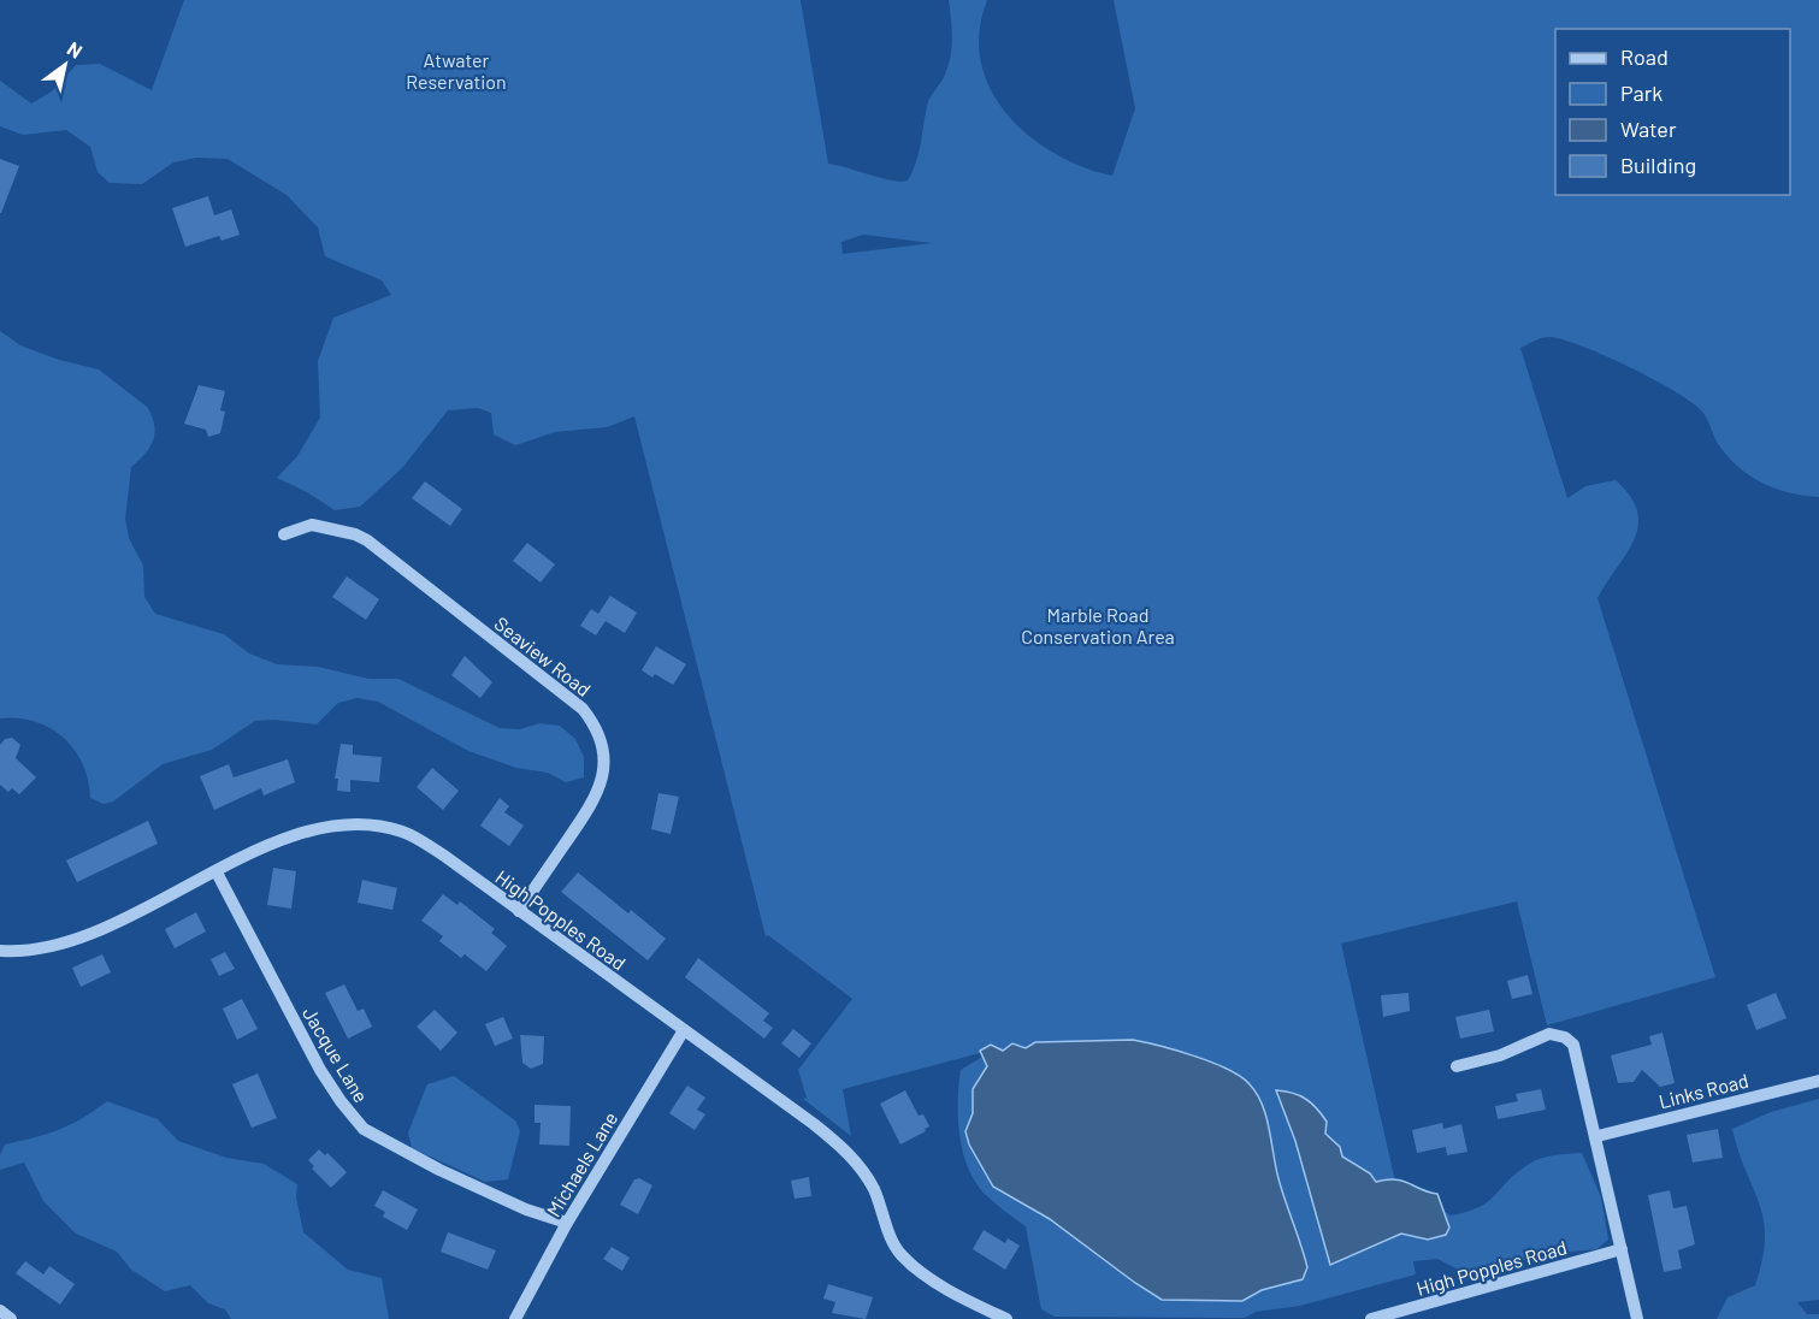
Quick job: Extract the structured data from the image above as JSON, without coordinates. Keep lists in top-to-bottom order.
{
  "streets": {
    "street": [
      "Seaview Road",
      "High Popples Road",
      "Jacque Lane",
      "Links Road",
      "Michaels Lane"
    ]
  },
  "crossings": [
    ["Seaview Road", "High Popples Road"],
    ["High Popples Road", "Jacque Lane"],
    ["High Popples Road", "Michaels Lane"],
    ["Jacque Lane", "Michaels Lane"]
  ],
  "parks": ["Atwater Reservation", "Marble Road Conservation Area"],
  "legend": [
    "Road",
    "Park",
    "Water",
    "Building"
  ],
  "north": "top right"
}
